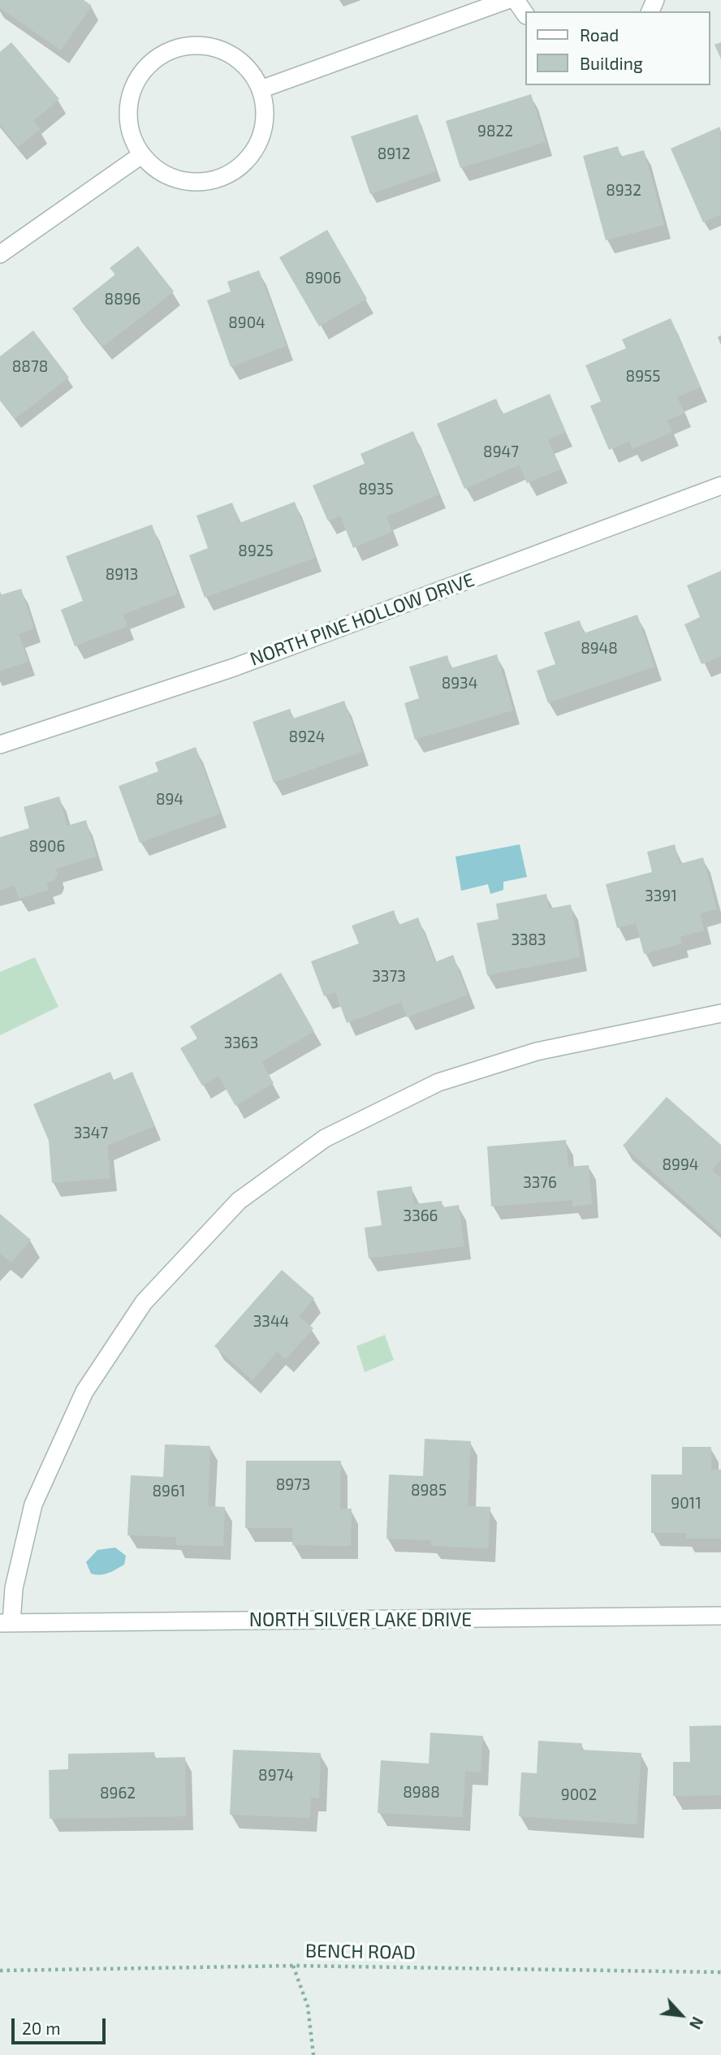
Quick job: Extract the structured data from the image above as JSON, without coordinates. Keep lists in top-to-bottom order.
{
  "streets": {
    "street": ["NORTH PINE HOLLOW DRIVE", "NORTH SILVER LAKE DRIVE"],
    "path": ["BENCH ROAD"]
  },
  "house_numbers": [
    "9822",
    "8912",
    "8932",
    "8906",
    "8896",
    "8904",
    "8878",
    "8955",
    "8947",
    "8935",
    "8925",
    "8913",
    "8948",
    "8934",
    "8924",
    "894",
    "8906",
    "3391",
    "3383",
    "3373",
    "3363",
    "3347",
    "8994",
    "3376",
    "3366",
    "3344",
    "8973",
    "8985",
    "8961",
    "9011",
    "8974",
    "8988",
    "8962",
    "9002"
  ],
  "legend": ["Road", "Building"],
  "scale_bar": "20 m",
  "north": "bottom right"
}
